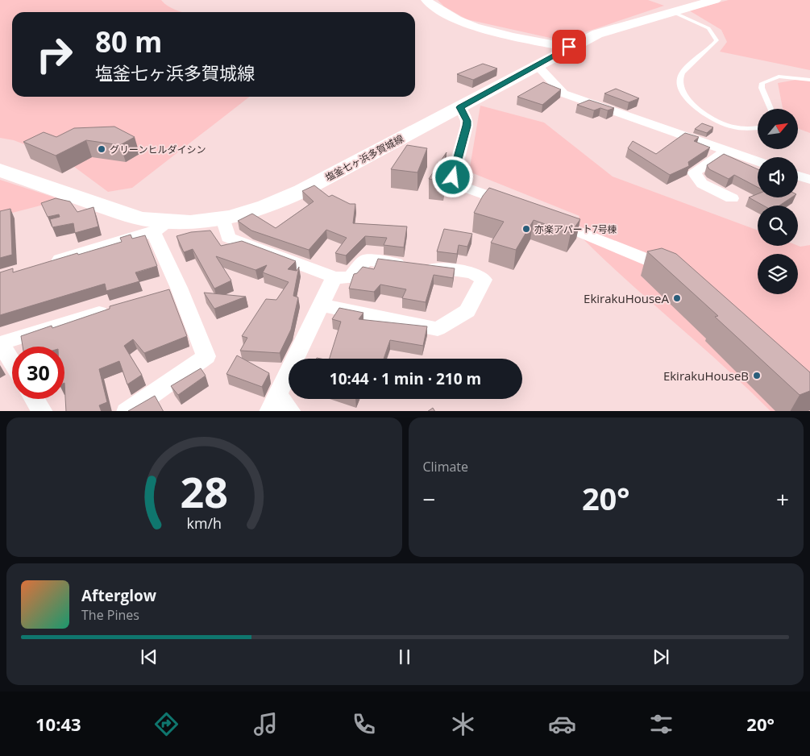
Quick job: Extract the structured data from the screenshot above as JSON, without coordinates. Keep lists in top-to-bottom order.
{
  "streets": {
    "main road": ["塩釜七ヶ浜多賀城線"]
  },
  "places": [
    "グリーンヒルダイシン",
    "亦楽アパート7号棟",
    "EkirakuHouseA",
    "EkirakuHouseB"
  ],
  "north": "top right",
  "page": {
    "turn": ["80 m", "塩釜七ヶ浜多賀城線"],
    "limit": "30",
    "trip": "10:44 · 1 min · 210 m",
    "tile": "Climate",
    "heat": ["−", "20°", "+"],
    "song": ["Afterglow", "The Pines"],
    "tabs": ["10:43", "20°"],
    "gauge": ["28", "km/h"]
  }
}
